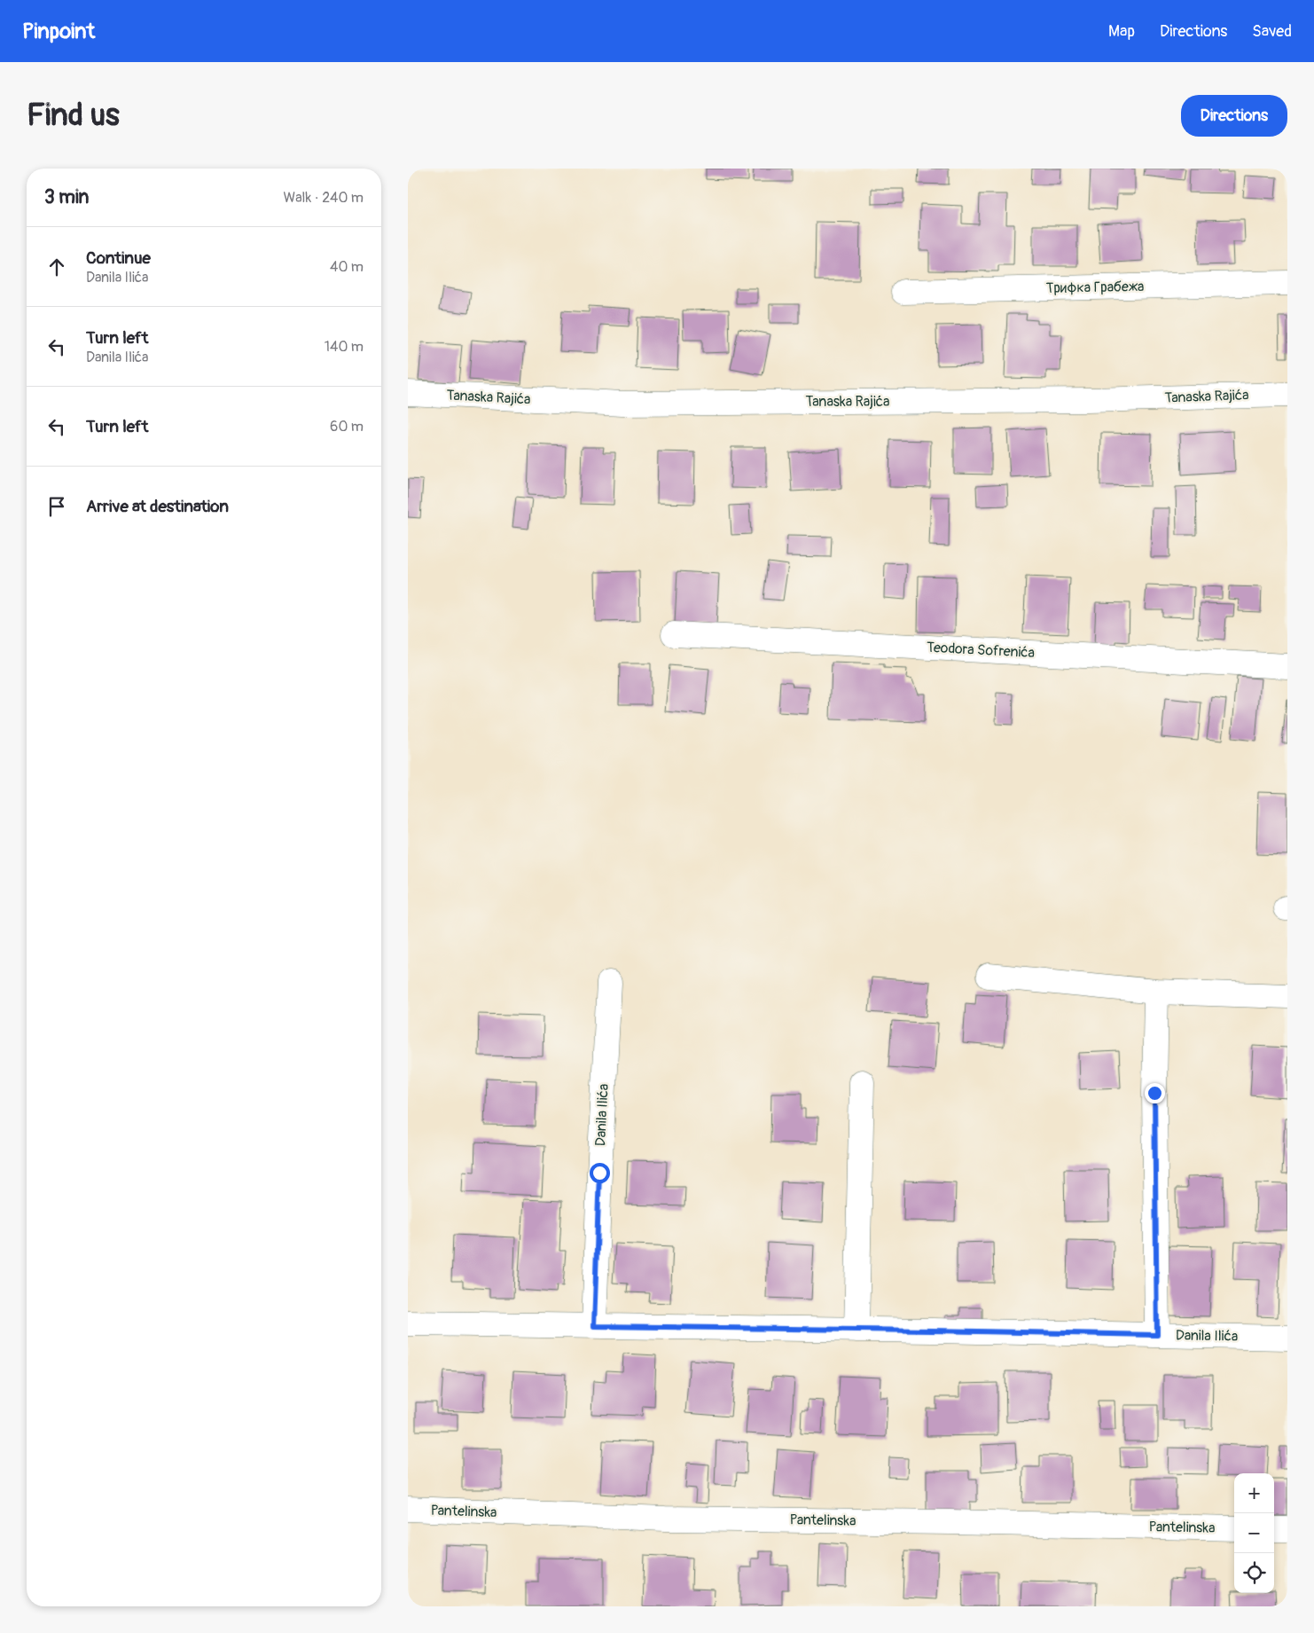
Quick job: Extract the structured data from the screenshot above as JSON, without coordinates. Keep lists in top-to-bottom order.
{
  "streets": {
    "street": [
      "Трифка Грабежа",
      "Tanaska Rajića",
      "Teodora Sofrenića",
      "Danila Ilića",
      "Pantelinska"
    ]
  },
  "page": {
    "header": "Pinpoint",
    "nav": ["Map", "Directions", "Saved"],
    "buttons": "Directions",
    "title": "Find us",
    "heading": ["3 min", "Walk · 240 m"],
    "list": [
      ["Continue", "Danila Ilića", "40 m"],
      ["Turn left", "Danila Ilića", "140 m"],
      ["Turn left", "60 m"],
      "Arrive at destination"
    ],
    "map_buttons": ["+", "−"]
  }
}
